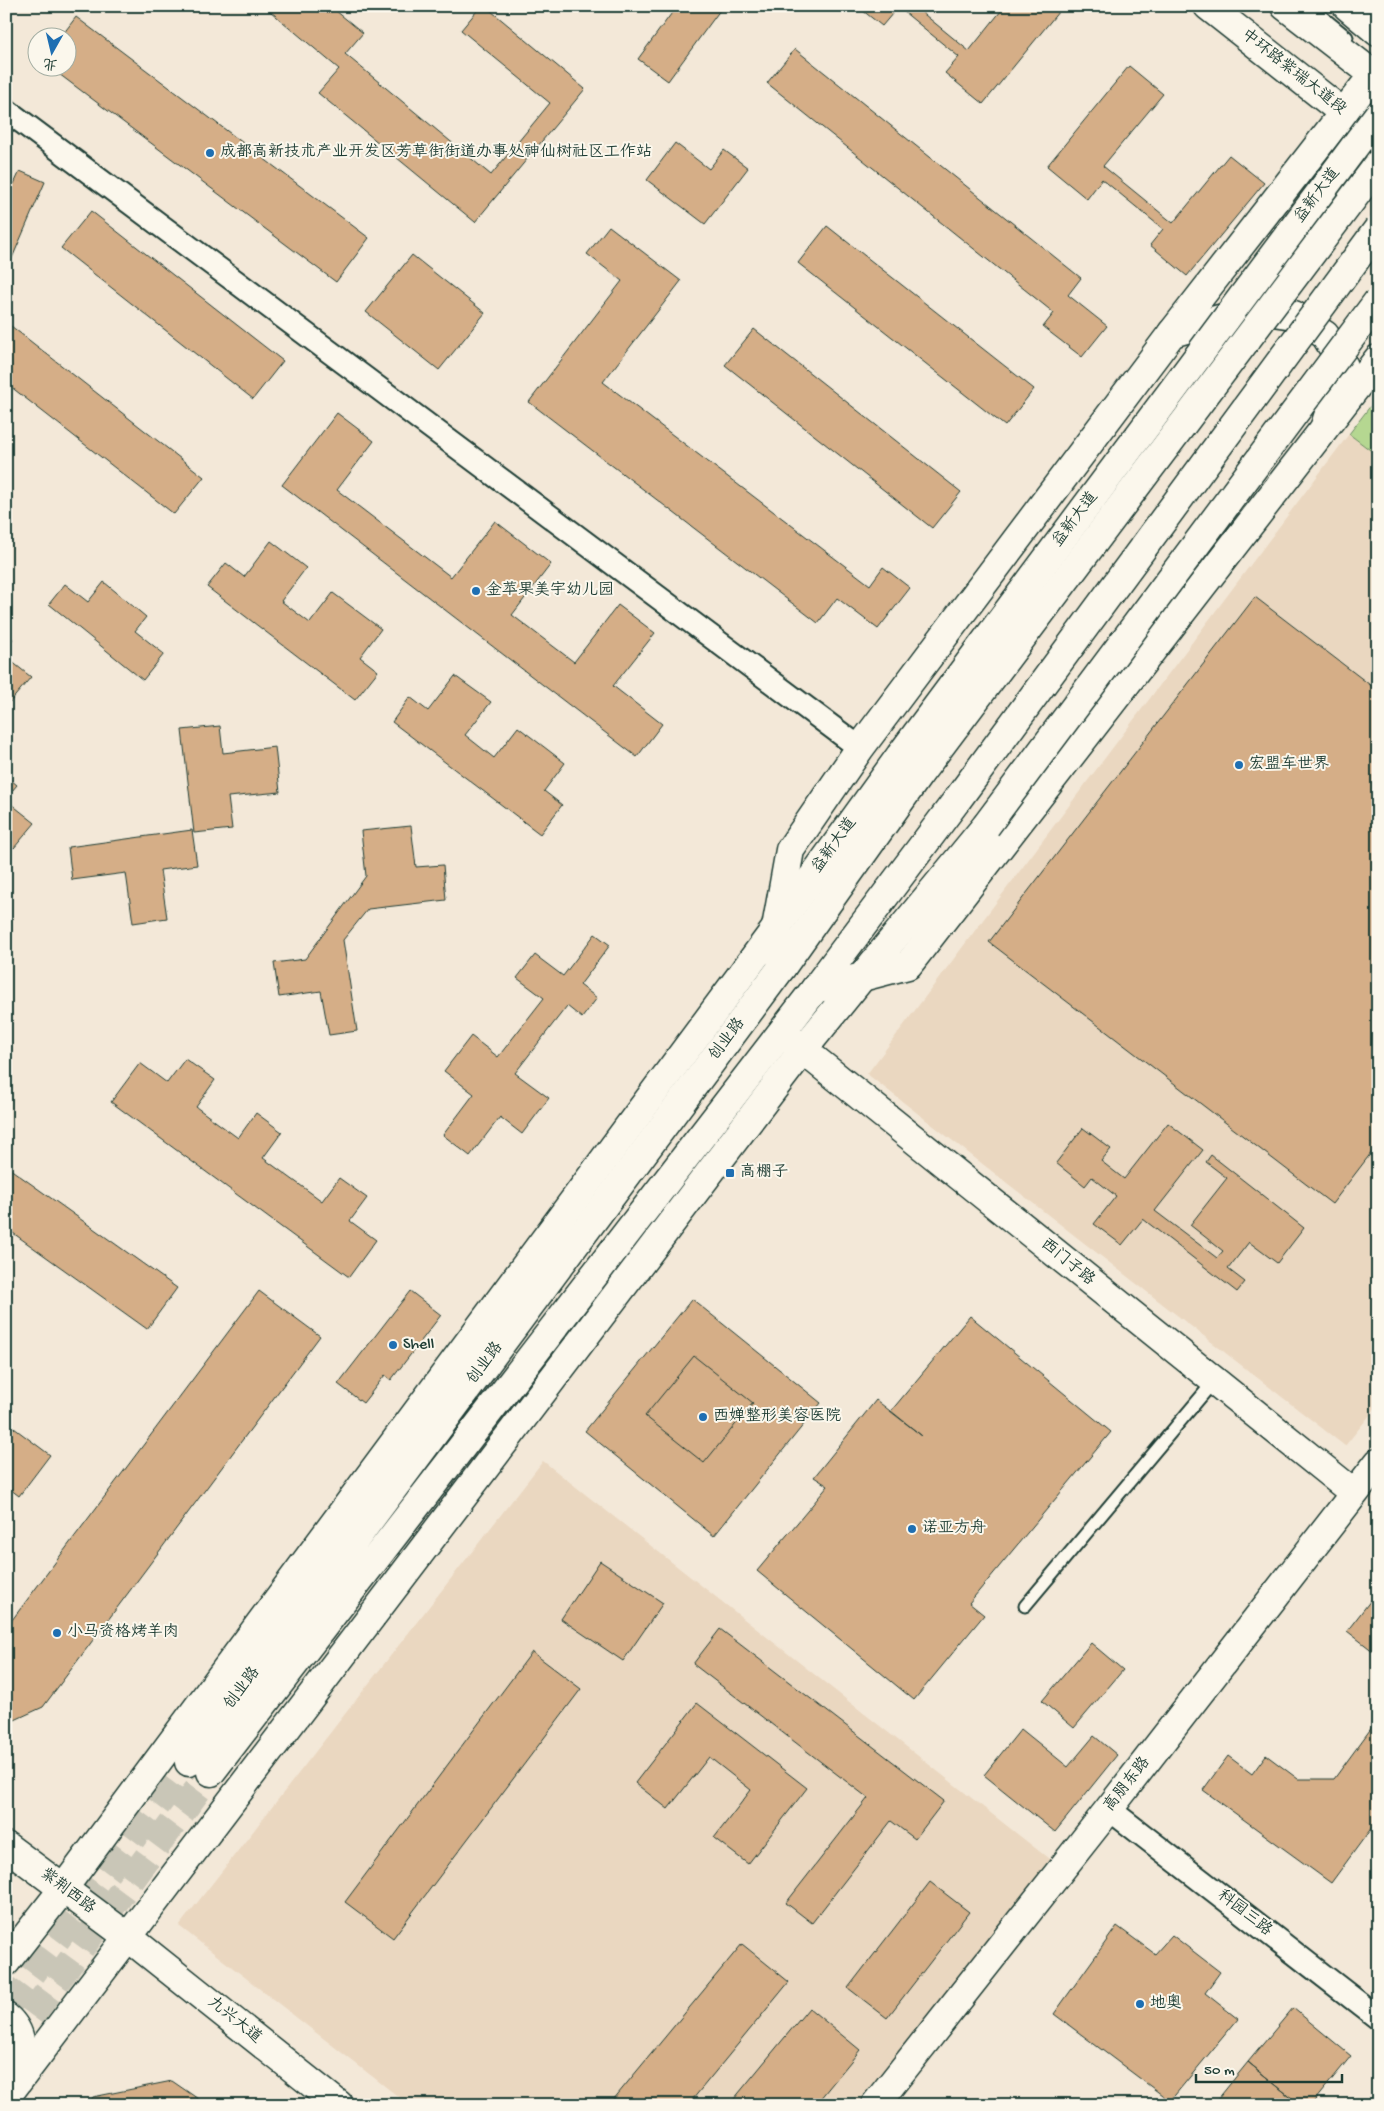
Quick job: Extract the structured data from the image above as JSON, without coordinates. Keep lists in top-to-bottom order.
{
  "streets": {
    "main road": [
      "中环路紫瑞大道段",
      "益新大道",
      "创业路",
      "西门子路",
      "高朋东路",
      "紫荆西路",
      "九兴大道"
    ],
    "street": ["科园三路"]
  },
  "crossings": [
    ["益新大道", "创业路"],
    ["益新大道", "紫荆西路"],
    ["创业路", "西门子路"],
    ["西门子路", "高朋东路"],
    ["高朋东路", "科园三路"],
    ["紫荆西路", "九兴大道"]
  ],
  "places": {
    "other": [
      "成都高新技术产业开发区芳草街街道办事处神仙树社区工作站",
      "金苹果美宇幼儿园",
      "宏盟车世界",
      "Shell",
      "西婵整形美容医院",
      "诺亚方舟",
      "小马资格烤羊肉",
      "地奥"
    ],
    "transit": ["高棚子"]
  },
  "scale_bar": "50 m",
  "north": "bottom"
}
